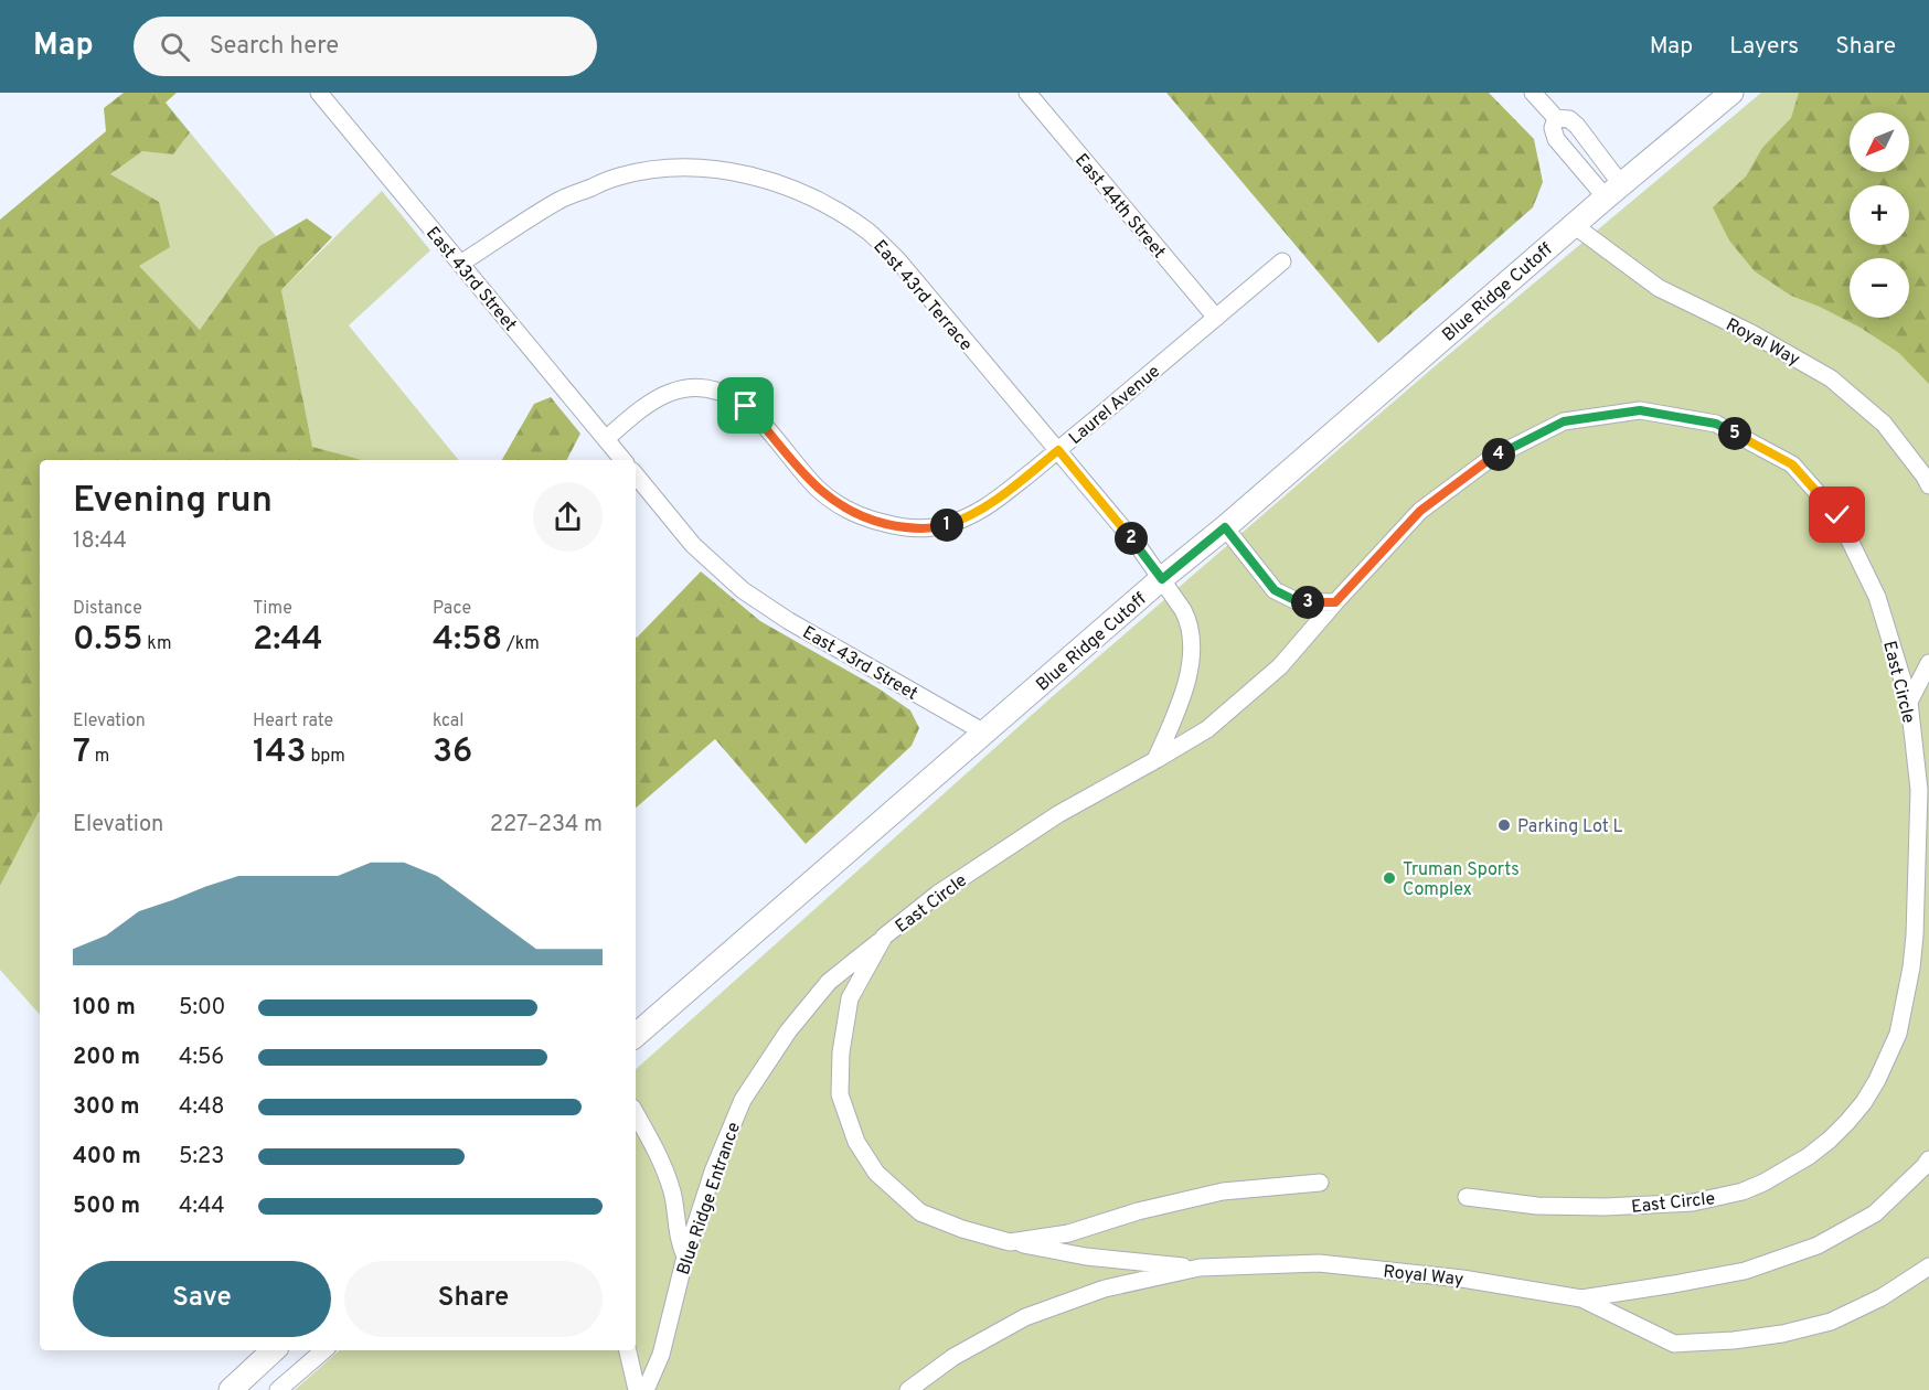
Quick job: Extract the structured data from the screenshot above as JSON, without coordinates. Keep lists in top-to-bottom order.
{
  "streets": {
    "main road": ["Blue Ridge Cutoff"],
    "street": [
      "East 44th Street",
      "East 43rd Street",
      "East 43rd Terrace",
      "Royal Way",
      "Laurel Avenue",
      "East Circle",
      "Blue Ridge Entrance"
    ]
  },
  "crossings": [
    ["East 44th Street", "Laurel Avenue"],
    ["East 43rd Street", "Blue Ridge Cutoff"],
    ["East 43rd Street", "East 43rd Terrace"],
    ["East 43rd Street", "Laurel Avenue"],
    ["Blue Ridge Cutoff", "East 43rd Terrace"],
    ["Blue Ridge Cutoff", "Royal Way"],
    ["East 43rd Terrace", "Laurel Avenue"],
    ["Royal Way", "East Circle"],
    ["East Circle", "Blue Ridge Entrance"]
  ],
  "places": ["Parking Lot L", "Truman Sports Complex"],
  "north": "bottom left",
  "page": {
    "header": "Map",
    "search": "Search here",
    "nav": ["Map", "Layers", "Share"],
    "map_buttons": ["+", "−"],
    "pins": [
      "5",
      "4",
      "1",
      "2",
      "3"
    ],
    "heading": ["Evening run", "18:44"],
    "stats": [
      ["Distance", "0.55 km"],
      ["Time", "2:44"],
      ["Pace", "4:58 /km"],
      ["Elevation", "7 m"],
      ["Heart rate", "143 bpm"],
      ["kcal", "36"]
    ],
    "chart": ["Elevation", "227–234 m"],
    "list": [
      {
        "name": "100 m",
        "note": "5:00"
      },
      {
        "name": "200 m",
        "note": "4:56"
      },
      {
        "name": "300 m",
        "note": "4:48"
      },
      {
        "name": "400 m",
        "note": "5:23"
      },
      {
        "name": "500 m",
        "note": "4:44"
      }
    ],
    "buttons": ["Save", "Share"]
  }
}
